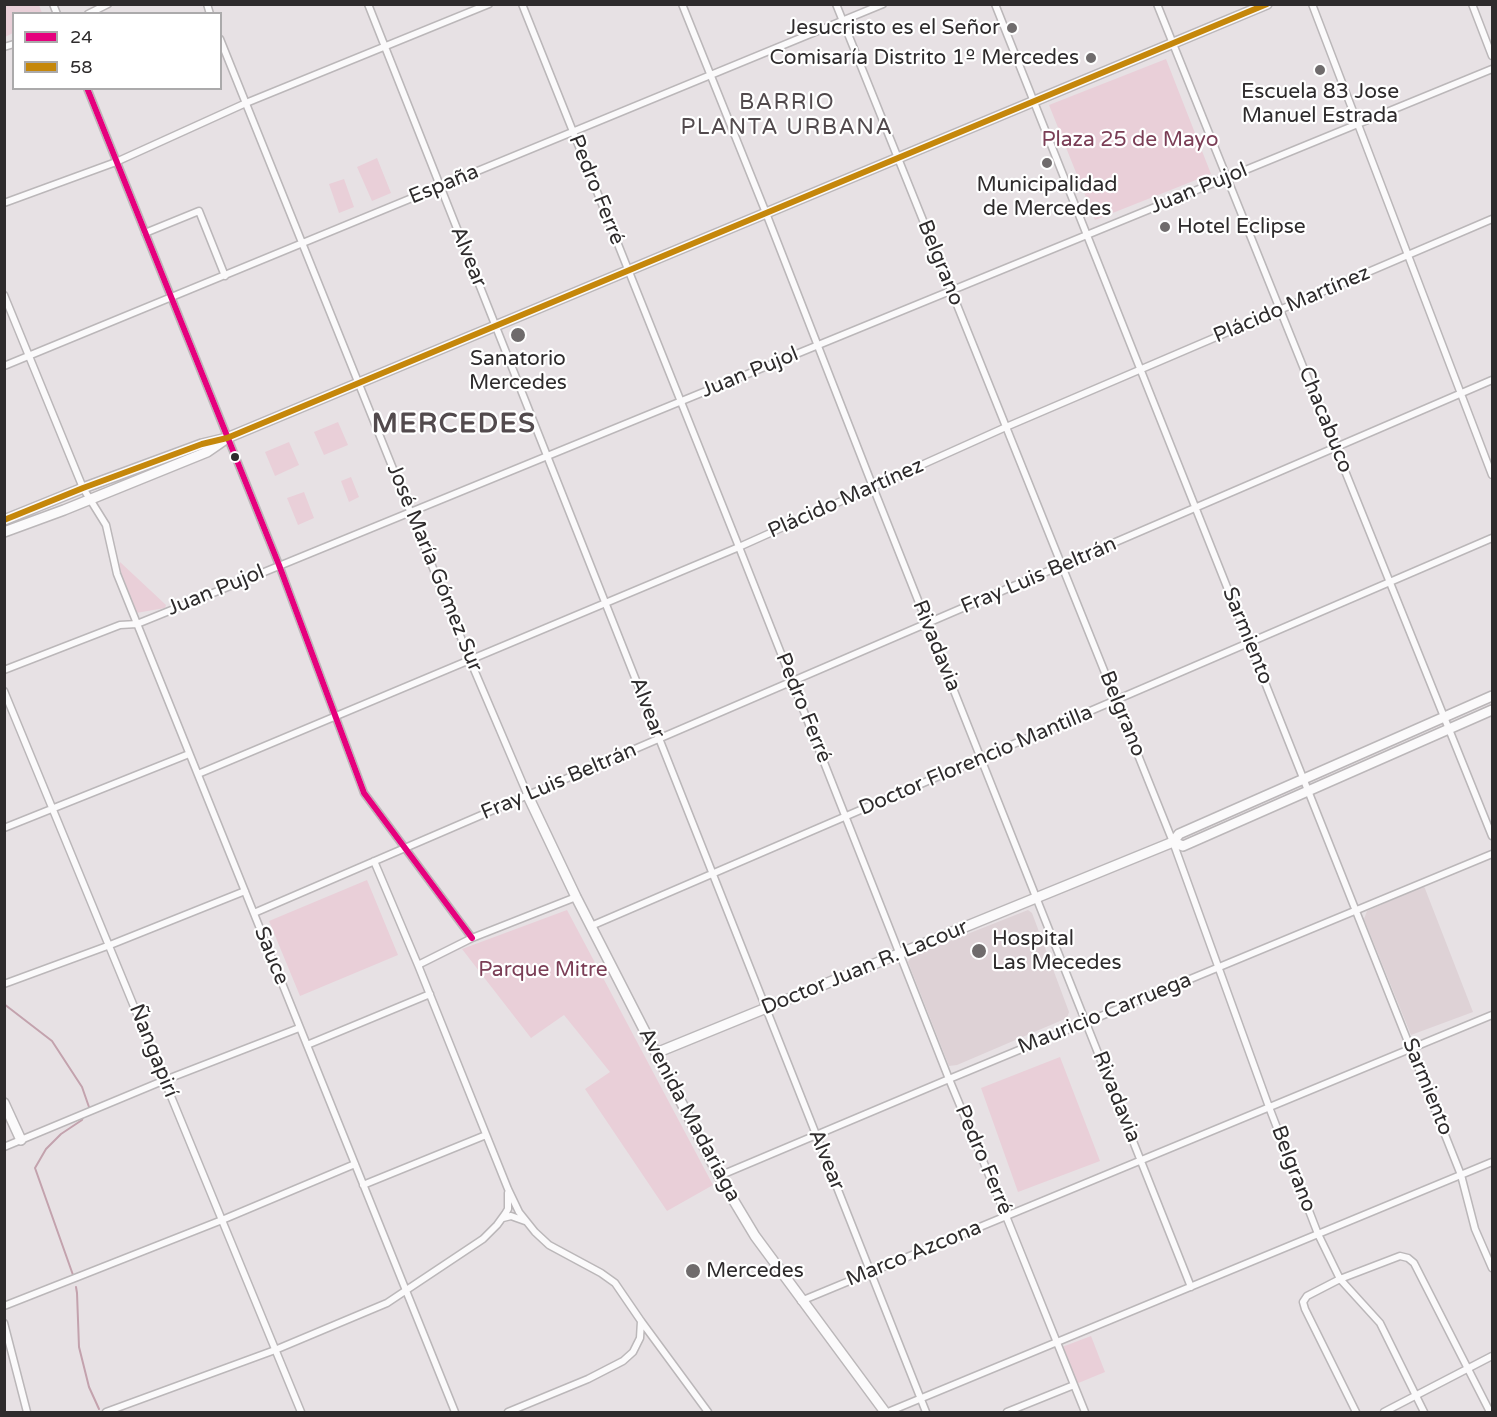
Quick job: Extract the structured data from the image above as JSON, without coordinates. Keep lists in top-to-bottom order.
{
  "streets": {
    "street": [
      "España",
      "Juan Pujol",
      "Pedro Ferré",
      "Alvear",
      "Belgrano",
      "Plácido Martínez",
      "Chacabuco",
      "José María Gómez Sur",
      "Fray Luis Beltrán",
      "Sarmiento",
      "Rivadavia",
      "Doctor Florencio Mantilla",
      "Sauce",
      "Doctor Juan R. Lacour",
      "Mauricio Carruega",
      "Ñangapirí",
      "Avenida Madariaga",
      "Marco Azcona"
    ]
  },
  "crossings": [
    ["España", "Pedro Ferré"],
    ["España", "Alvear"],
    ["España", "Belgrano"],
    ["España", "José María Gómez Sur"],
    ["España", "Rivadavia"],
    ["España", "Sauce"],
    ["Juan Pujol", "Pedro Ferré"],
    ["Juan Pujol", "Alvear"],
    ["Juan Pujol", "Belgrano"],
    ["Juan Pujol", "Chacabuco"],
    ["Juan Pujol", "José María Gómez Sur"],
    ["Juan Pujol", "Sarmiento"],
    ["Juan Pujol", "Rivadavia"],
    ["Juan Pujol", "Sauce"],
    ["Pedro Ferré", "Plácido Martínez"],
    ["Pedro Ferré", "Fray Luis Beltrán"],
    ["Pedro Ferré", "Doctor Florencio Mantilla"],
    ["Pedro Ferré", "Doctor Juan R. Lacour"],
    ["Pedro Ferré", "Mauricio Carruega"],
    ["Pedro Ferré", "Marco Azcona"],
    ["Alvear", "Plácido Martínez"],
    ["Alvear", "Fray Luis Beltrán"],
    ["Alvear", "Doctor Florencio Mantilla"],
    ["Alvear", "Doctor Juan R. Lacour"],
    ["Alvear", "Mauricio Carruega"],
    ["Alvear", "Marco Azcona"],
    ["Belgrano", "Plácido Martínez"],
    ["Belgrano", "Fray Luis Beltrán"],
    ["Belgrano", "Doctor Florencio Mantilla"],
    ["Belgrano", "Doctor Juan R. Lacour"],
    ["Belgrano", "Mauricio Carruega"],
    ["Belgrano", "Marco Azcona"],
    ["Plácido Martínez", "Chacabuco"],
    ["Plácido Martínez", "José María Gómez Sur"],
    ["Plácido Martínez", "Sarmiento"],
    ["Plácido Martínez", "Rivadavia"],
    ["Plácido Martínez", "Sauce"],
    ["Chacabuco", "Fray Luis Beltrán"],
    ["Chacabuco", "Doctor Florencio Mantilla"],
    ["José María Gómez Sur", "Fray Luis Beltrán"],
    ["José María Gómez Sur", "Avenida Madariaga"],
    ["Fray Luis Beltrán", "Sarmiento"],
    ["Fray Luis Beltrán", "Rivadavia"],
    ["Fray Luis Beltrán", "Sauce"],
    ["Fray Luis Beltrán", "Avenida Madariaga"],
    ["Sarmiento", "Doctor Florencio Mantilla"],
    ["Sarmiento", "Mauricio Carruega"],
    ["Sarmiento", "Marco Azcona"],
    ["Rivadavia", "Doctor Florencio Mantilla"],
    ["Rivadavia", "Doctor Juan R. Lacour"],
    ["Rivadavia", "Mauricio Carruega"],
    ["Rivadavia", "Marco Azcona"],
    ["Doctor Florencio Mantilla", "Avenida Madariaga"],
    ["Doctor Juan R. Lacour", "Avenida Madariaga"],
    ["Mauricio Carruega", "Avenida Madariaga"],
    ["Avenida Madariaga", "Marco Azcona"]
  ],
  "districts": ["BARRIO PLANTA URBANA", "MERCEDES"],
  "parks": ["Plaza 25 de Mayo", "Parque Mitre"],
  "places": [
    "Jesucristo es el Señor",
    "Comisaría Distrito 1º Mercedes",
    "Escuela 83 Jose Manuel Estrada",
    "Municipalidad de Mercedes",
    "Hotel Eclipse",
    "Sanatorio Mercedes",
    "Hospital Las Mecedes",
    "Mercedes"
  ],
  "lines": ["transit line 58", "transit line 24"],
  "legend": ["24", "58"]
}
